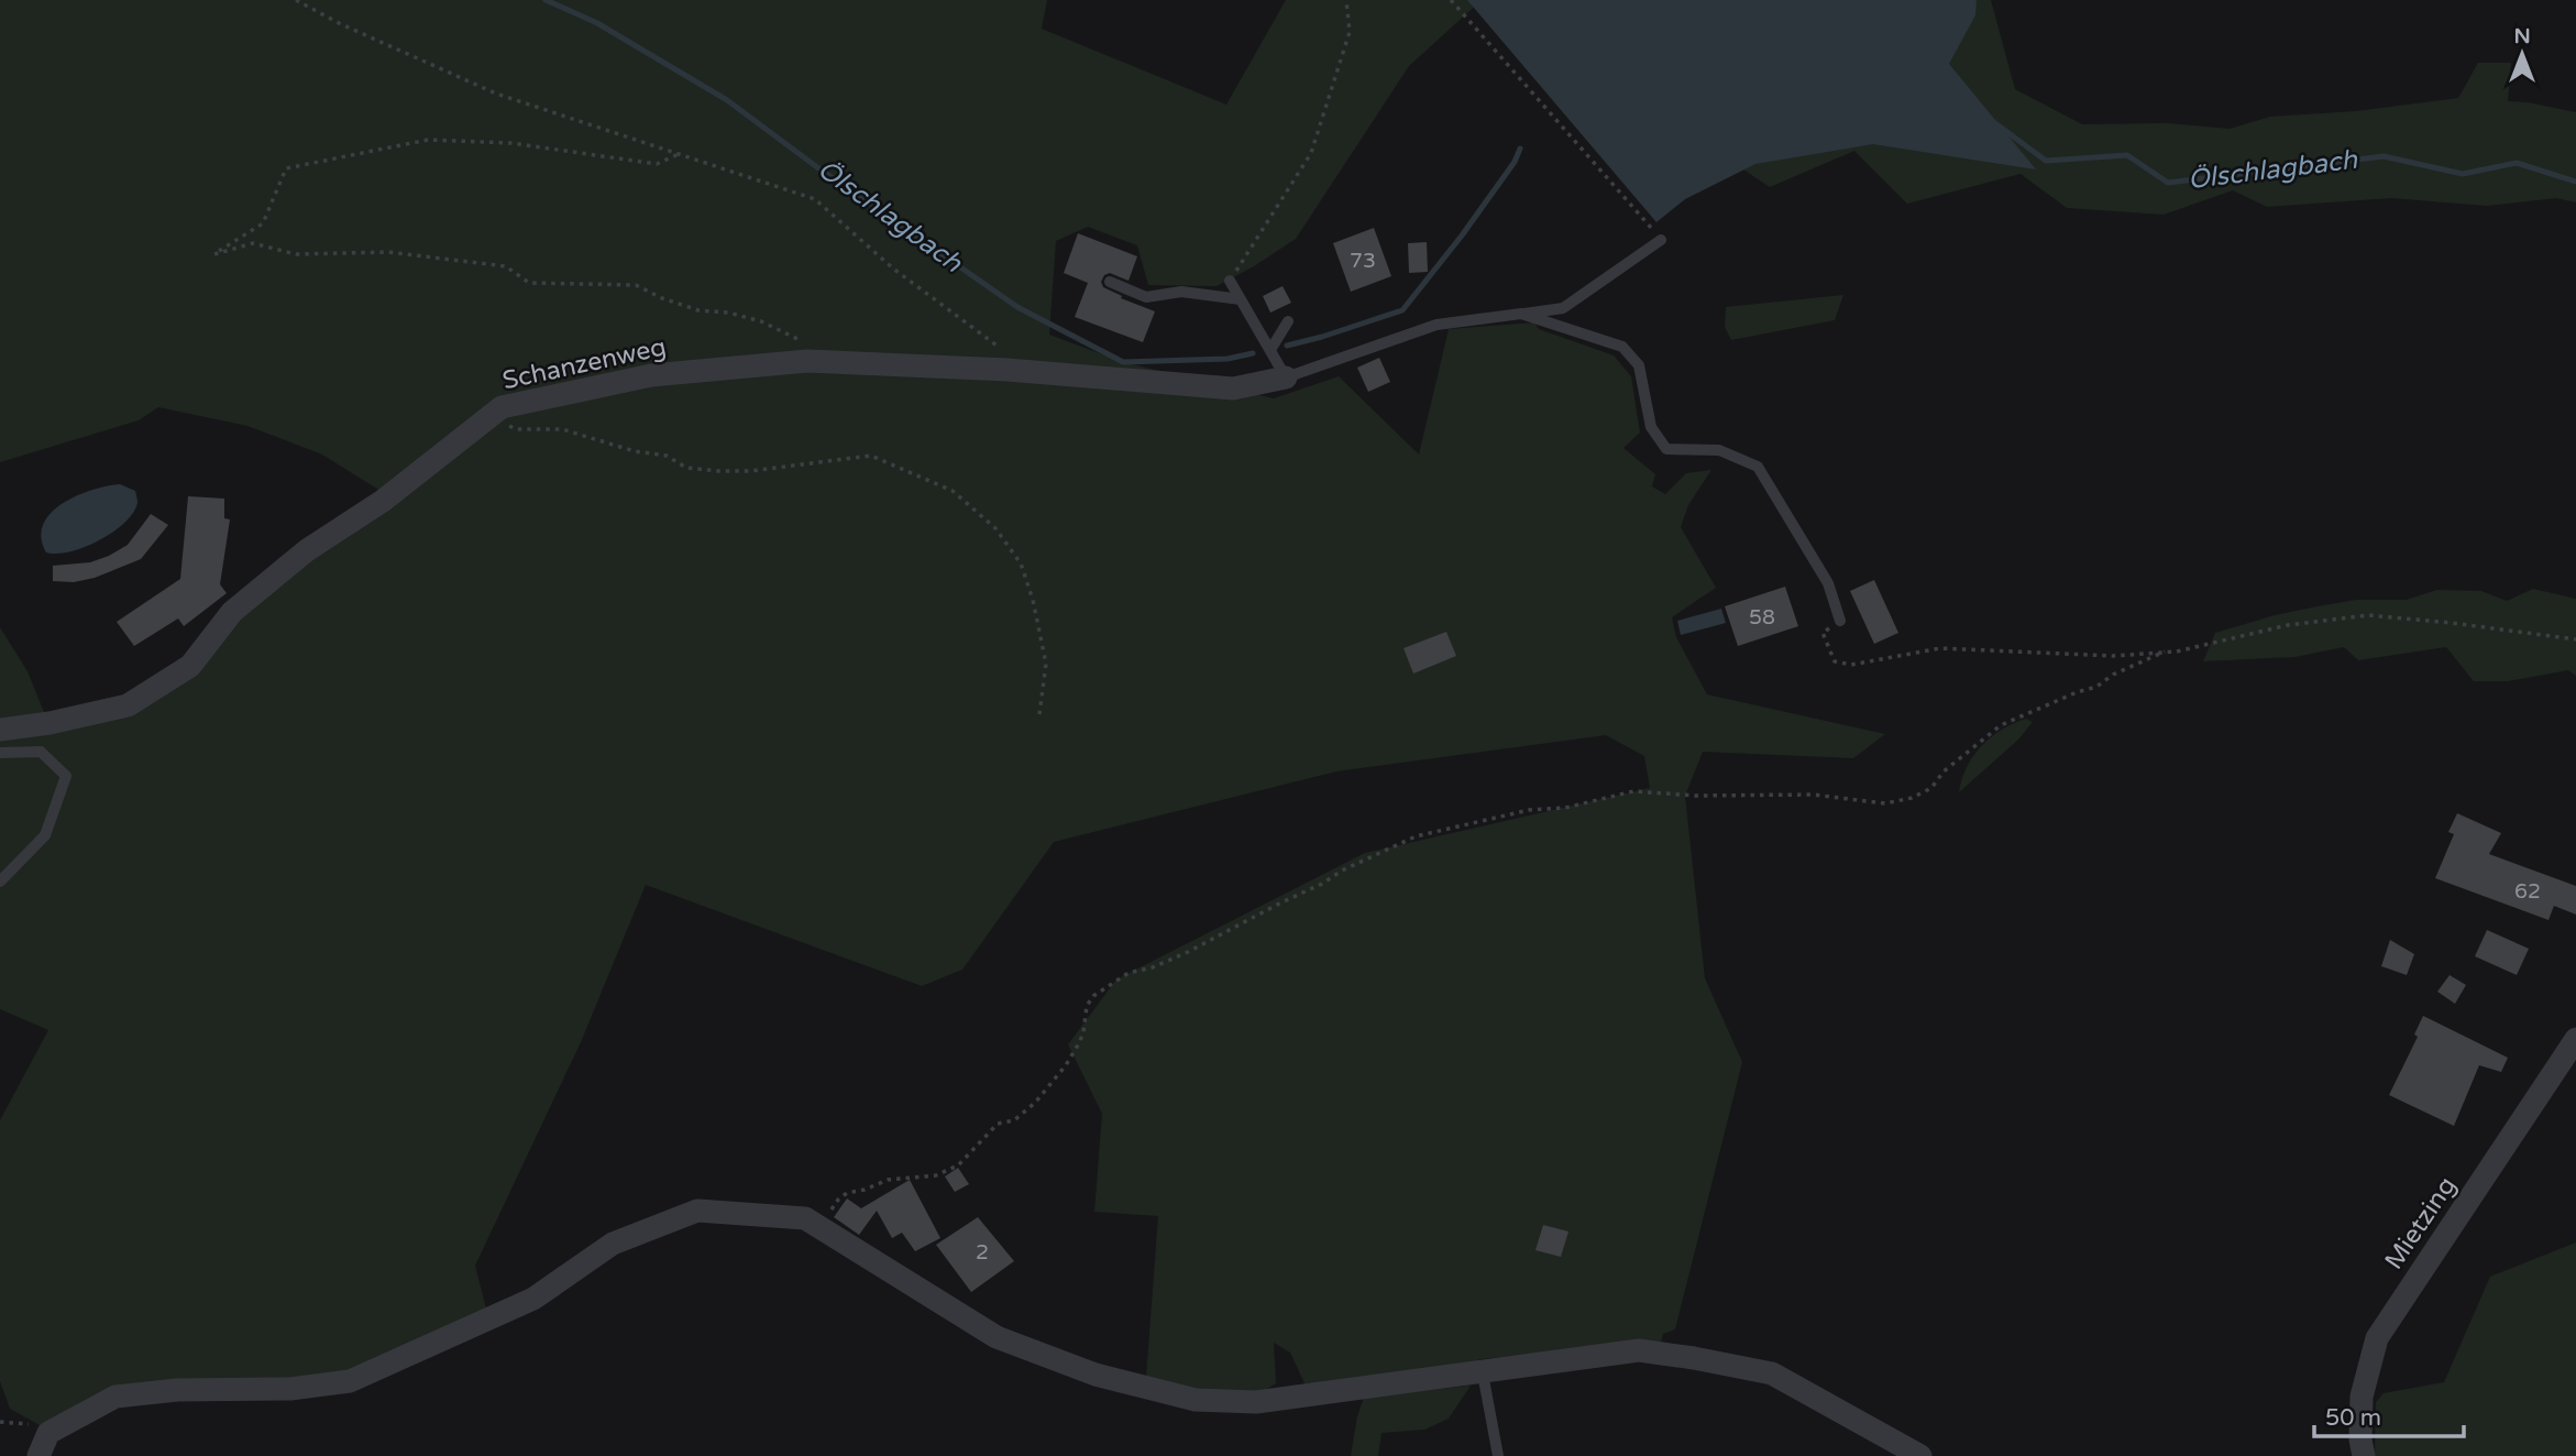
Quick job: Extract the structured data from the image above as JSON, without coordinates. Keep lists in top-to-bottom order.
{
  "streets": {
    "street": ["Schanzenweg", "Mietzing"]
  },
  "water": ["Ölschlagbach"],
  "house_numbers": [
    "73",
    "58",
    "62",
    "2"
  ],
  "scale_bar": "50 m",
  "north": "top"
}
